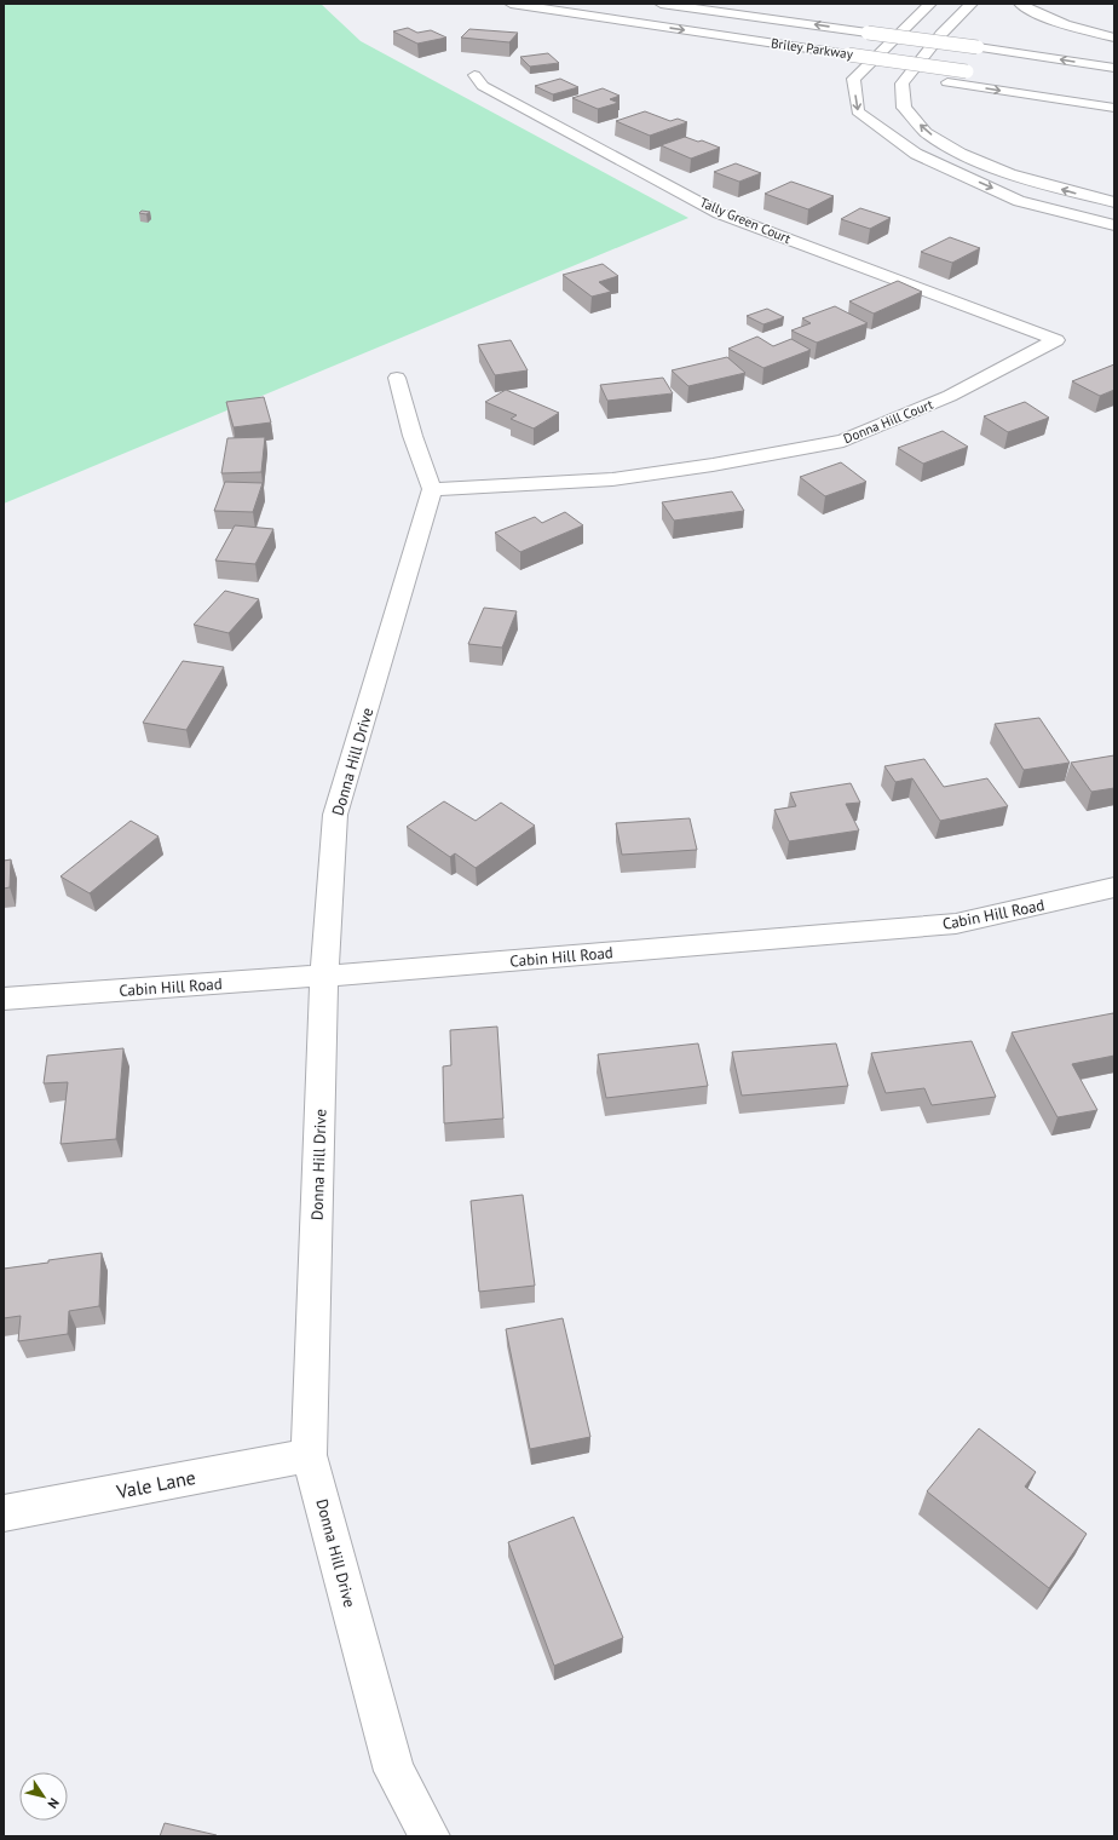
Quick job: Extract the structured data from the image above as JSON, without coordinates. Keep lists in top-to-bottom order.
{
  "streets": {
    "main road": [
      "Briley Parkway",
      "Tally Green Court",
      "Donna Hill Court",
      "Donna Hill Drive",
      "Cabin Hill Road",
      "Vale Lane"
    ]
  },
  "crossings": [
    ["Tally Green Court", "Donna Hill Court"],
    ["Donna Hill Court", "Donna Hill Drive"],
    ["Donna Hill Drive", "Cabin Hill Road"],
    ["Donna Hill Drive", "Vale Lane"]
  ],
  "north": "bottom right"
}
